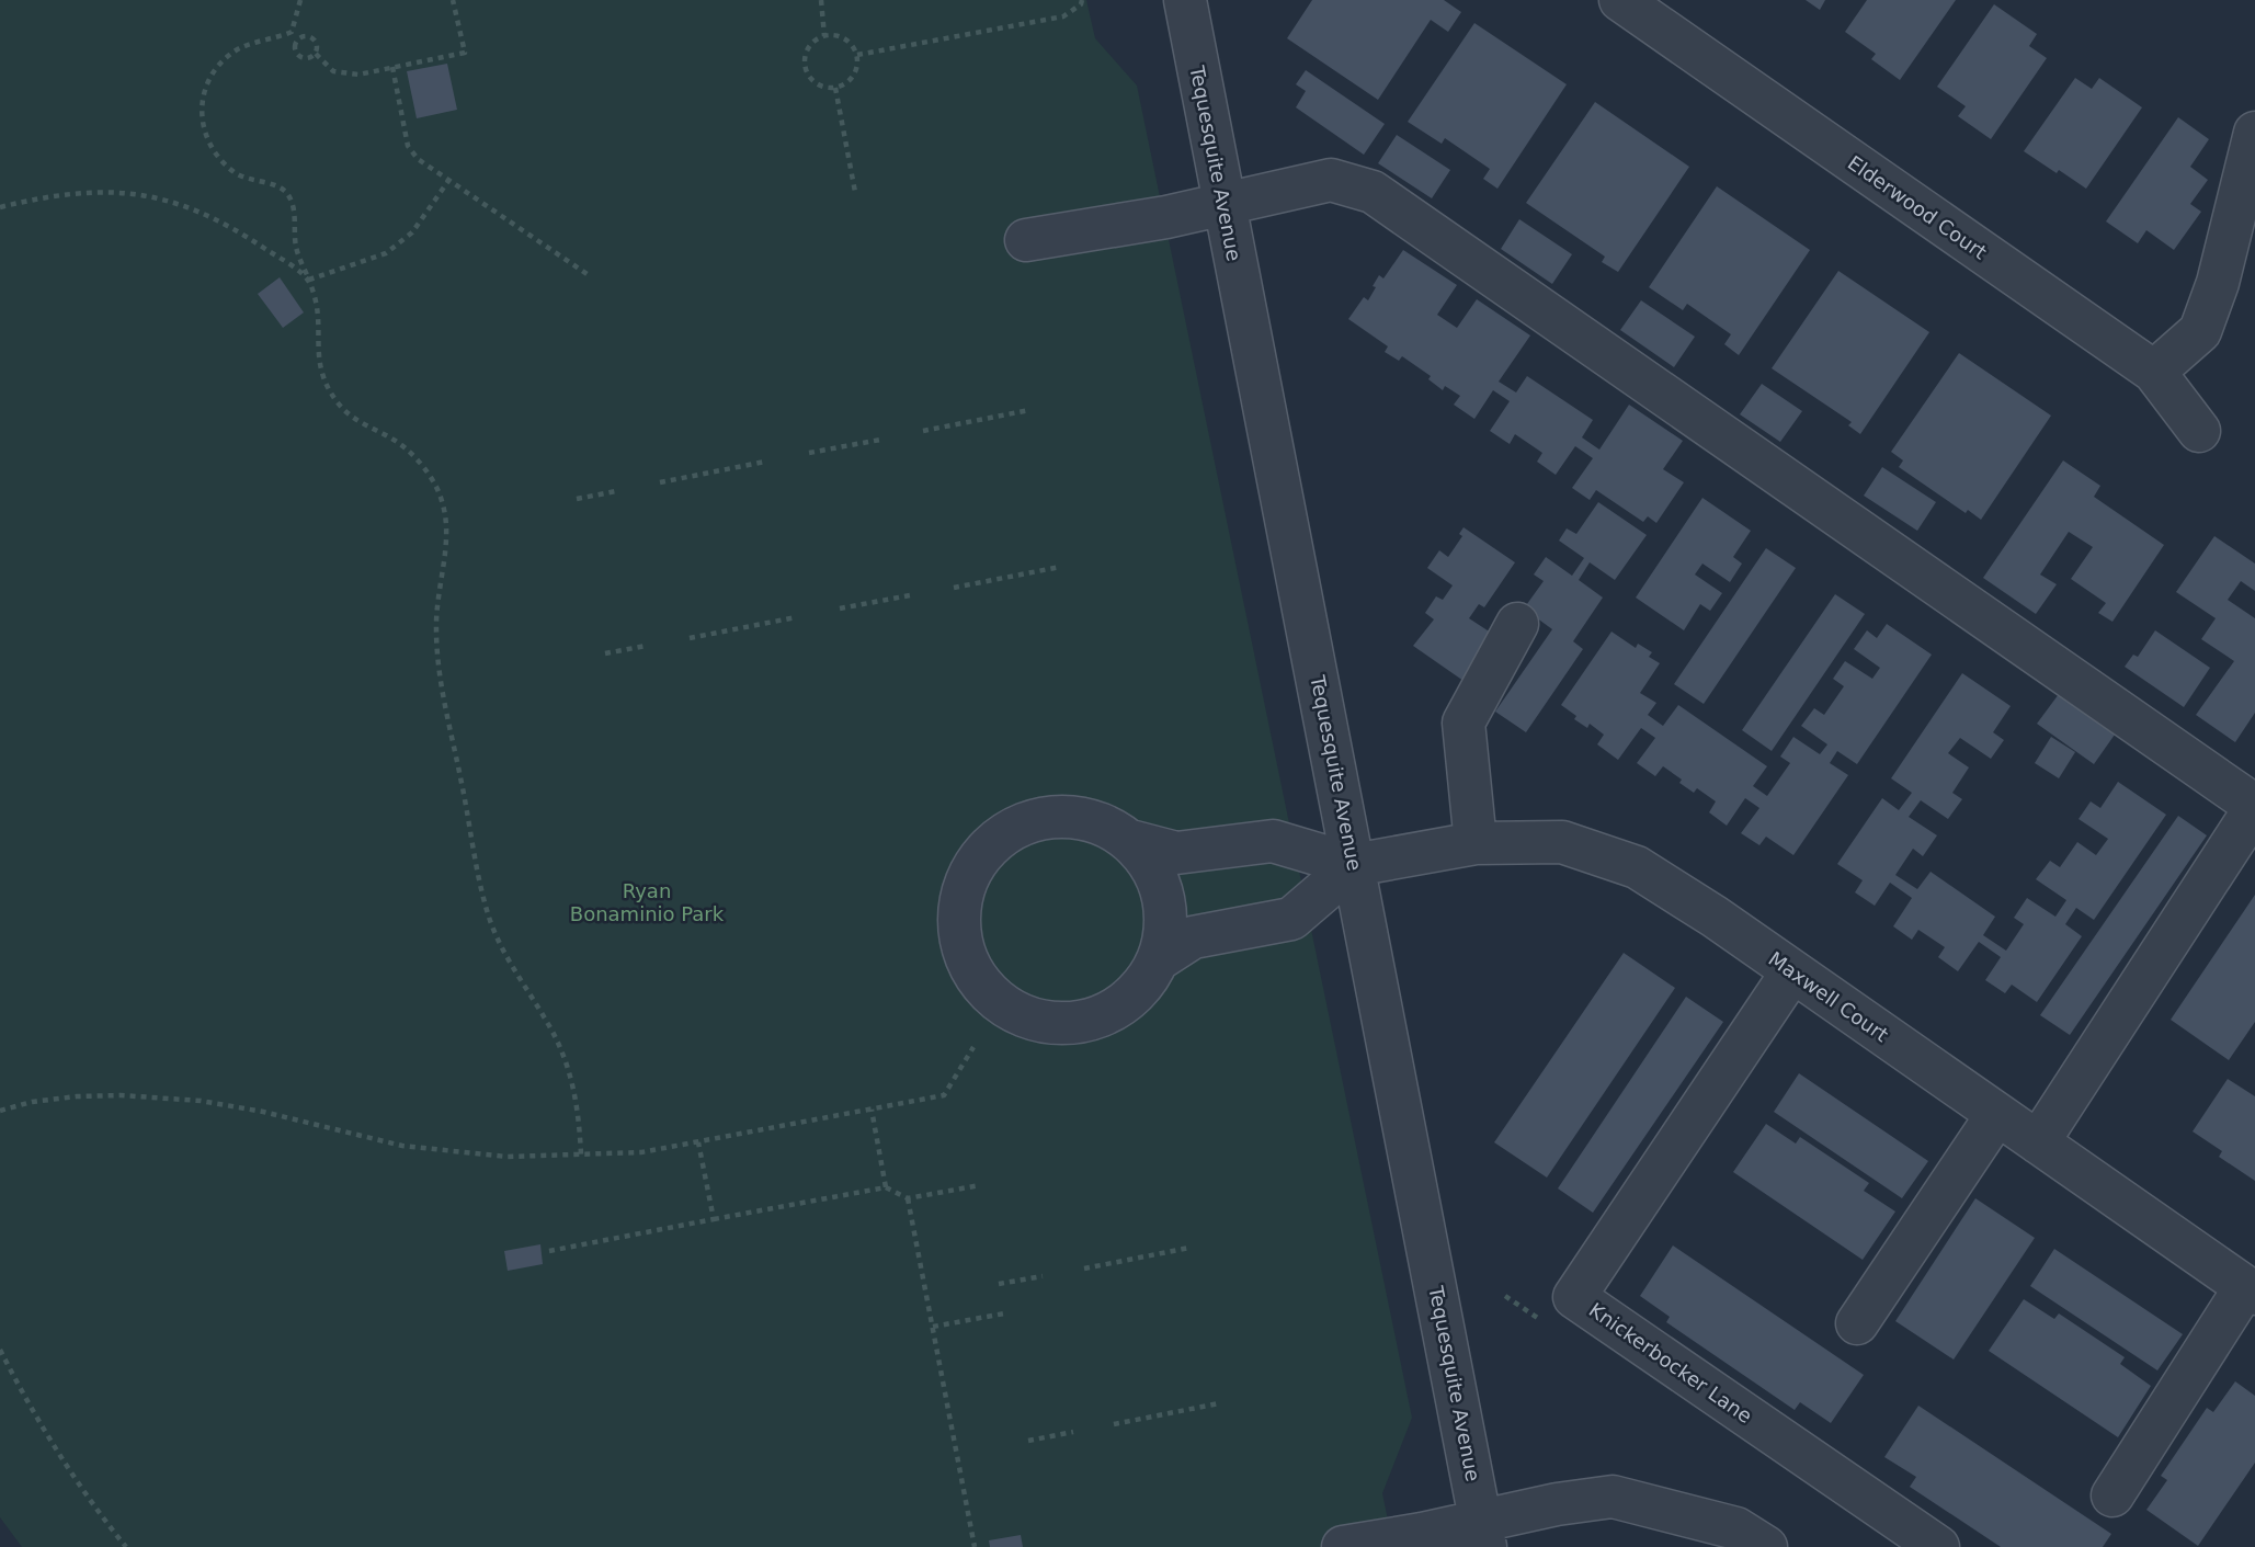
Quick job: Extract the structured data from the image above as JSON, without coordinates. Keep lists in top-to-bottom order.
{
  "streets": {
    "street": [
      "Tequesquite Avenue",
      "Elderwood Court",
      "Maxwell Court",
      "Knickerbocker Lane"
    ]
  },
  "crossings": [
    ["Tequesquite Avenue", "Maxwell Court"],
    ["Maxwell Court", "Knickerbocker Lane"]
  ],
  "parks": ["Ryan Bonaminio Park"]
}
